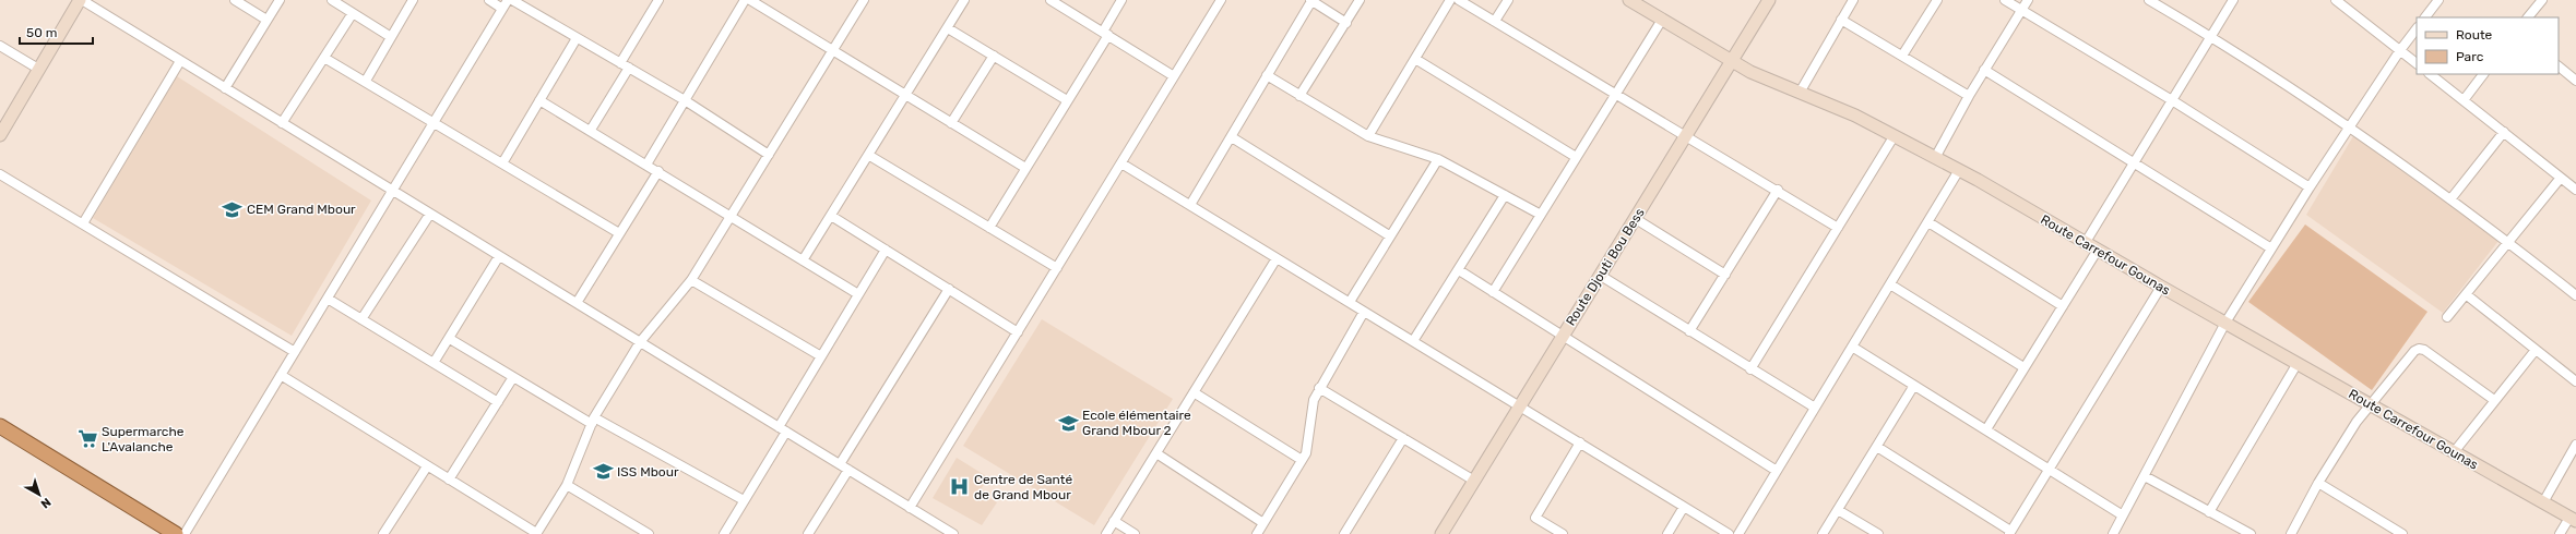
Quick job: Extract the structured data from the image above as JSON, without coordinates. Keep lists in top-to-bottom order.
{
  "streets": {
    "main road": ["Route Carrefour Gounas", "Route Djouti Bou Bess"]
  },
  "crossings": [
    ["Route Carrefour Gounas", "Route Djouti Bou Bess"]
  ],
  "places": {
    "school or university": ["CEM Grand Mbour", "Ecole élémentaire Grand Mbour 2", "ISS Mbour"],
    "supermarket": ["Supermarche L'Avalanche"],
    "hospital": ["Centre de Santé de Grand Mbour"]
  },
  "legend": ["Route", "Parc"],
  "scale_bar": "50 m",
  "north": "bottom right"
}
